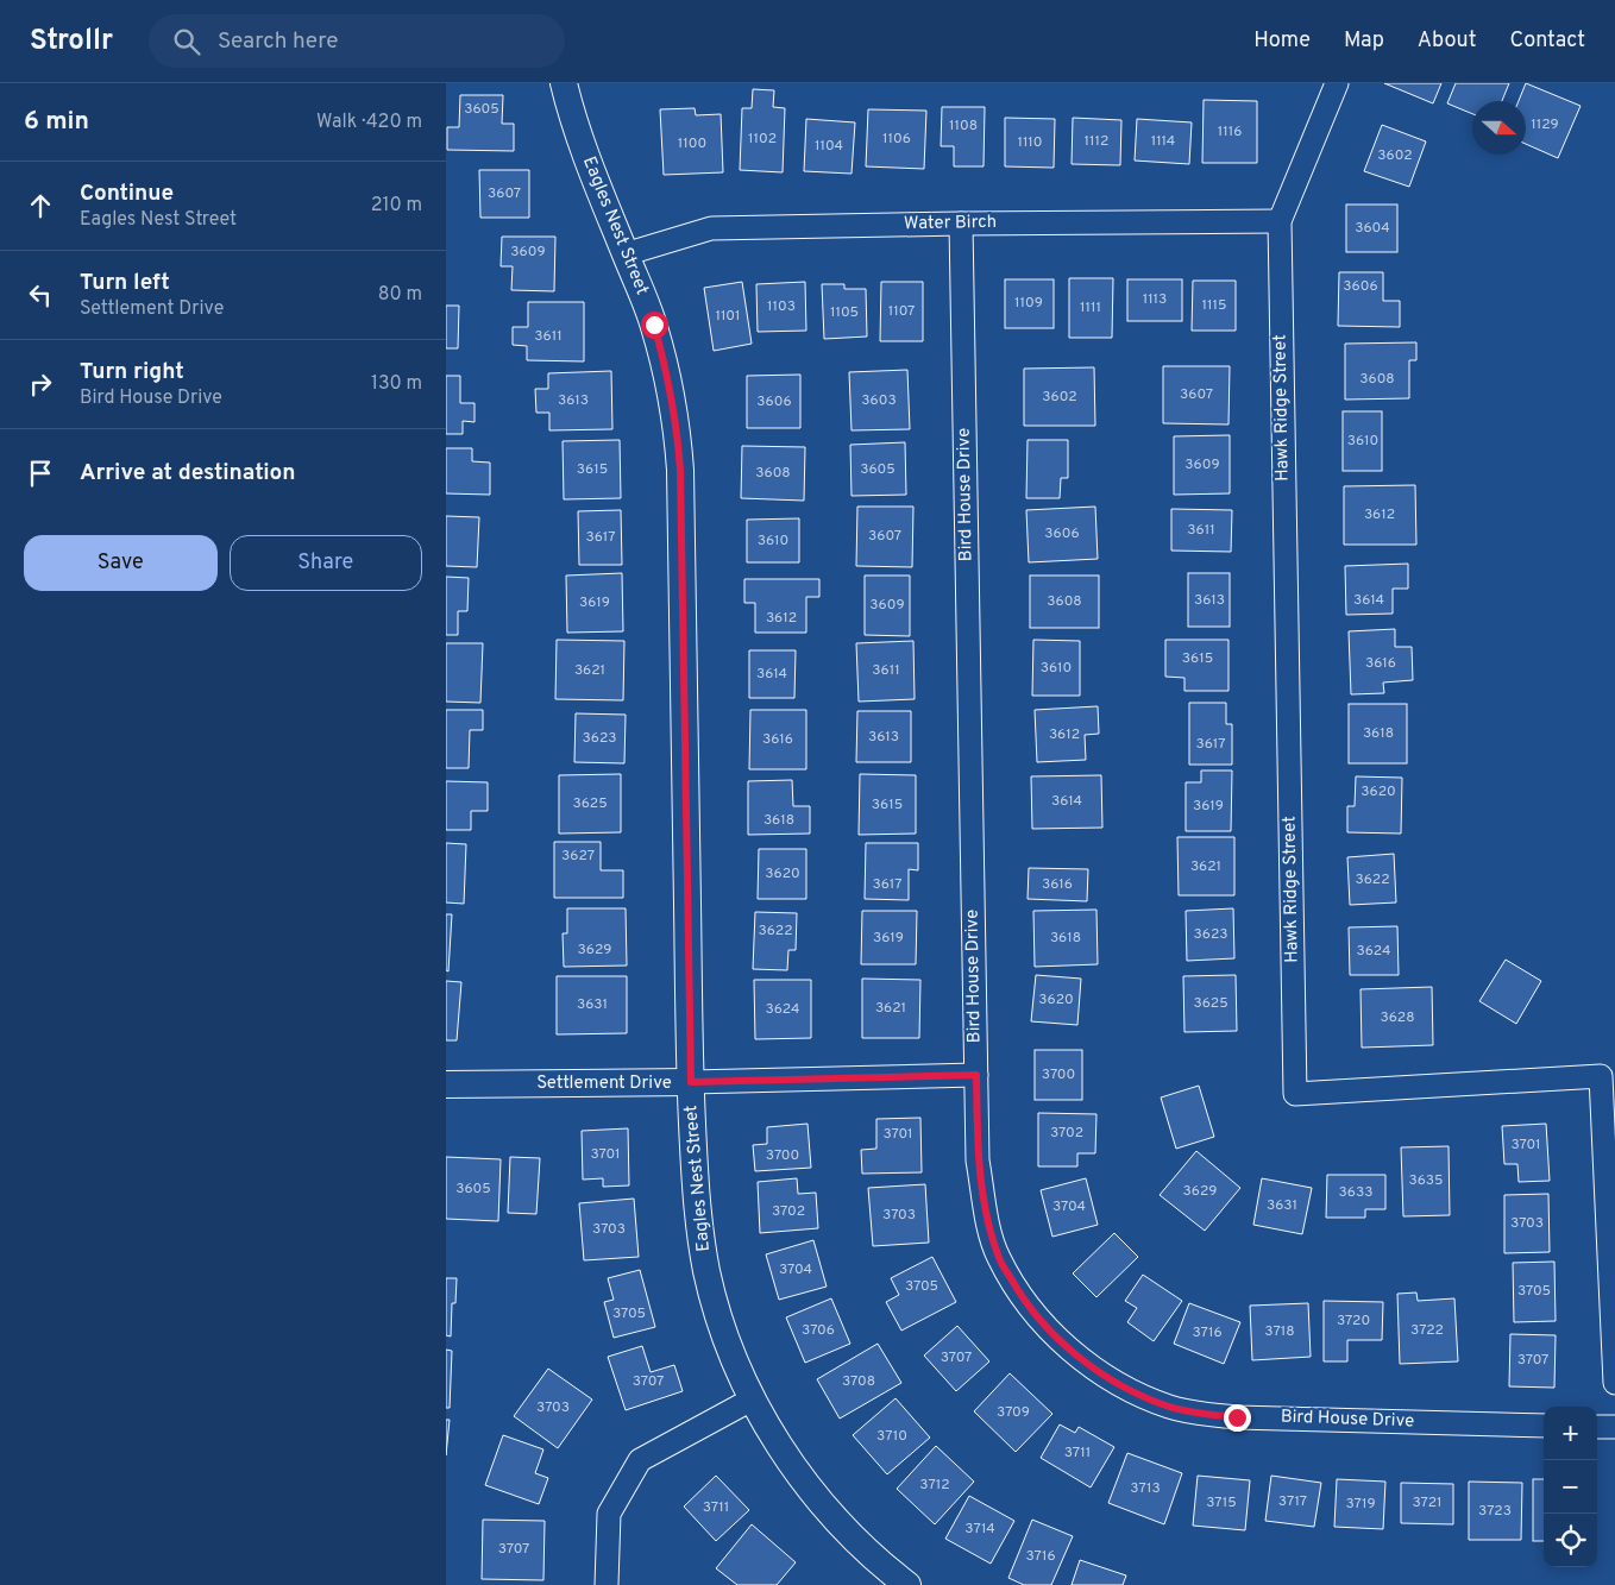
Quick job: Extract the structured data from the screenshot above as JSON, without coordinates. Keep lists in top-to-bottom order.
{
  "streets": {
    "street": [
      "Water Birch",
      "Eagles Nest Street",
      "Hawk Ridge Street",
      "Bird House Drive",
      "Settlement Drive"
    ]
  },
  "crossings": [
    ["Water Birch", "Eagles Nest Street"],
    ["Water Birch", "Hawk Ridge Street"],
    ["Water Birch", "Bird House Drive"],
    ["Eagles Nest Street", "Settlement Drive"],
    ["Bird House Drive", "Settlement Drive"]
  ],
  "house_numbers": [
    "3605",
    "1129",
    "1108",
    "1116",
    "1102",
    "1106",
    "1112",
    "1114",
    "1110",
    "1100",
    "1104",
    "3602",
    "3607",
    "3604",
    "3609",
    "3606",
    "1113",
    "1109",
    "1115",
    "1103",
    "1111",
    "1107",
    "1105",
    "1101",
    "3611",
    "3608",
    "3607",
    "3602",
    "3613",
    "3603",
    "3606",
    "3610",
    "3609",
    "3615",
    "3605",
    "3608",
    "3612",
    "3611",
    "3606",
    "3607",
    "3617",
    "3610",
    "3613",
    "3614",
    "3608",
    "3619",
    "3609",
    "3612",
    "3615",
    "3616",
    "3610",
    "3621",
    "3611",
    "3614",
    "3618",
    "3612",
    "3613",
    "3623",
    "3616",
    "3617",
    "3620",
    "3614",
    "3625",
    "3615",
    "3619",
    "3618",
    "3627",
    "3621",
    "3620",
    "3622",
    "3617",
    "3616",
    "3622",
    "3623",
    "3619",
    "3618",
    "3629",
    "3624",
    "3620",
    "3625",
    "3631",
    "3621",
    "3624",
    "3628",
    "3700",
    "3702",
    "3701",
    "3701",
    "3701",
    "3700",
    "3635",
    "3605",
    "3629",
    "3633",
    "3631",
    "3704",
    "3702",
    "3703",
    "3703",
    "3703",
    "3704",
    "3705",
    "3705",
    "3705",
    "3720",
    "3706",
    "3722",
    "3718",
    "3716",
    "3707",
    "3707",
    "3707",
    "3708",
    "3703",
    "3709",
    "3710",
    "3711",
    "3712",
    "3713",
    "3717",
    "3715",
    "3721",
    "3719",
    "3711",
    "3723",
    "3714",
    "3707",
    "3716"
  ],
  "north": "right",
  "page": {
    "header": "Strollr",
    "search": "Search here",
    "nav": [
      "Home",
      "Map",
      "About",
      "Contact"
    ],
    "heading": ["6 min", "Walk · 420 m"],
    "list": [
      ["Continue", "Eagles Nest Street", "210 m"],
      ["Turn left", "Settlement Drive", "80 m"],
      ["Turn right", "Bird House Drive", "130 m"],
      "Arrive at destination"
    ],
    "buttons": ["Save", "Share"],
    "map_buttons": ["+", "−"]
  }
}
